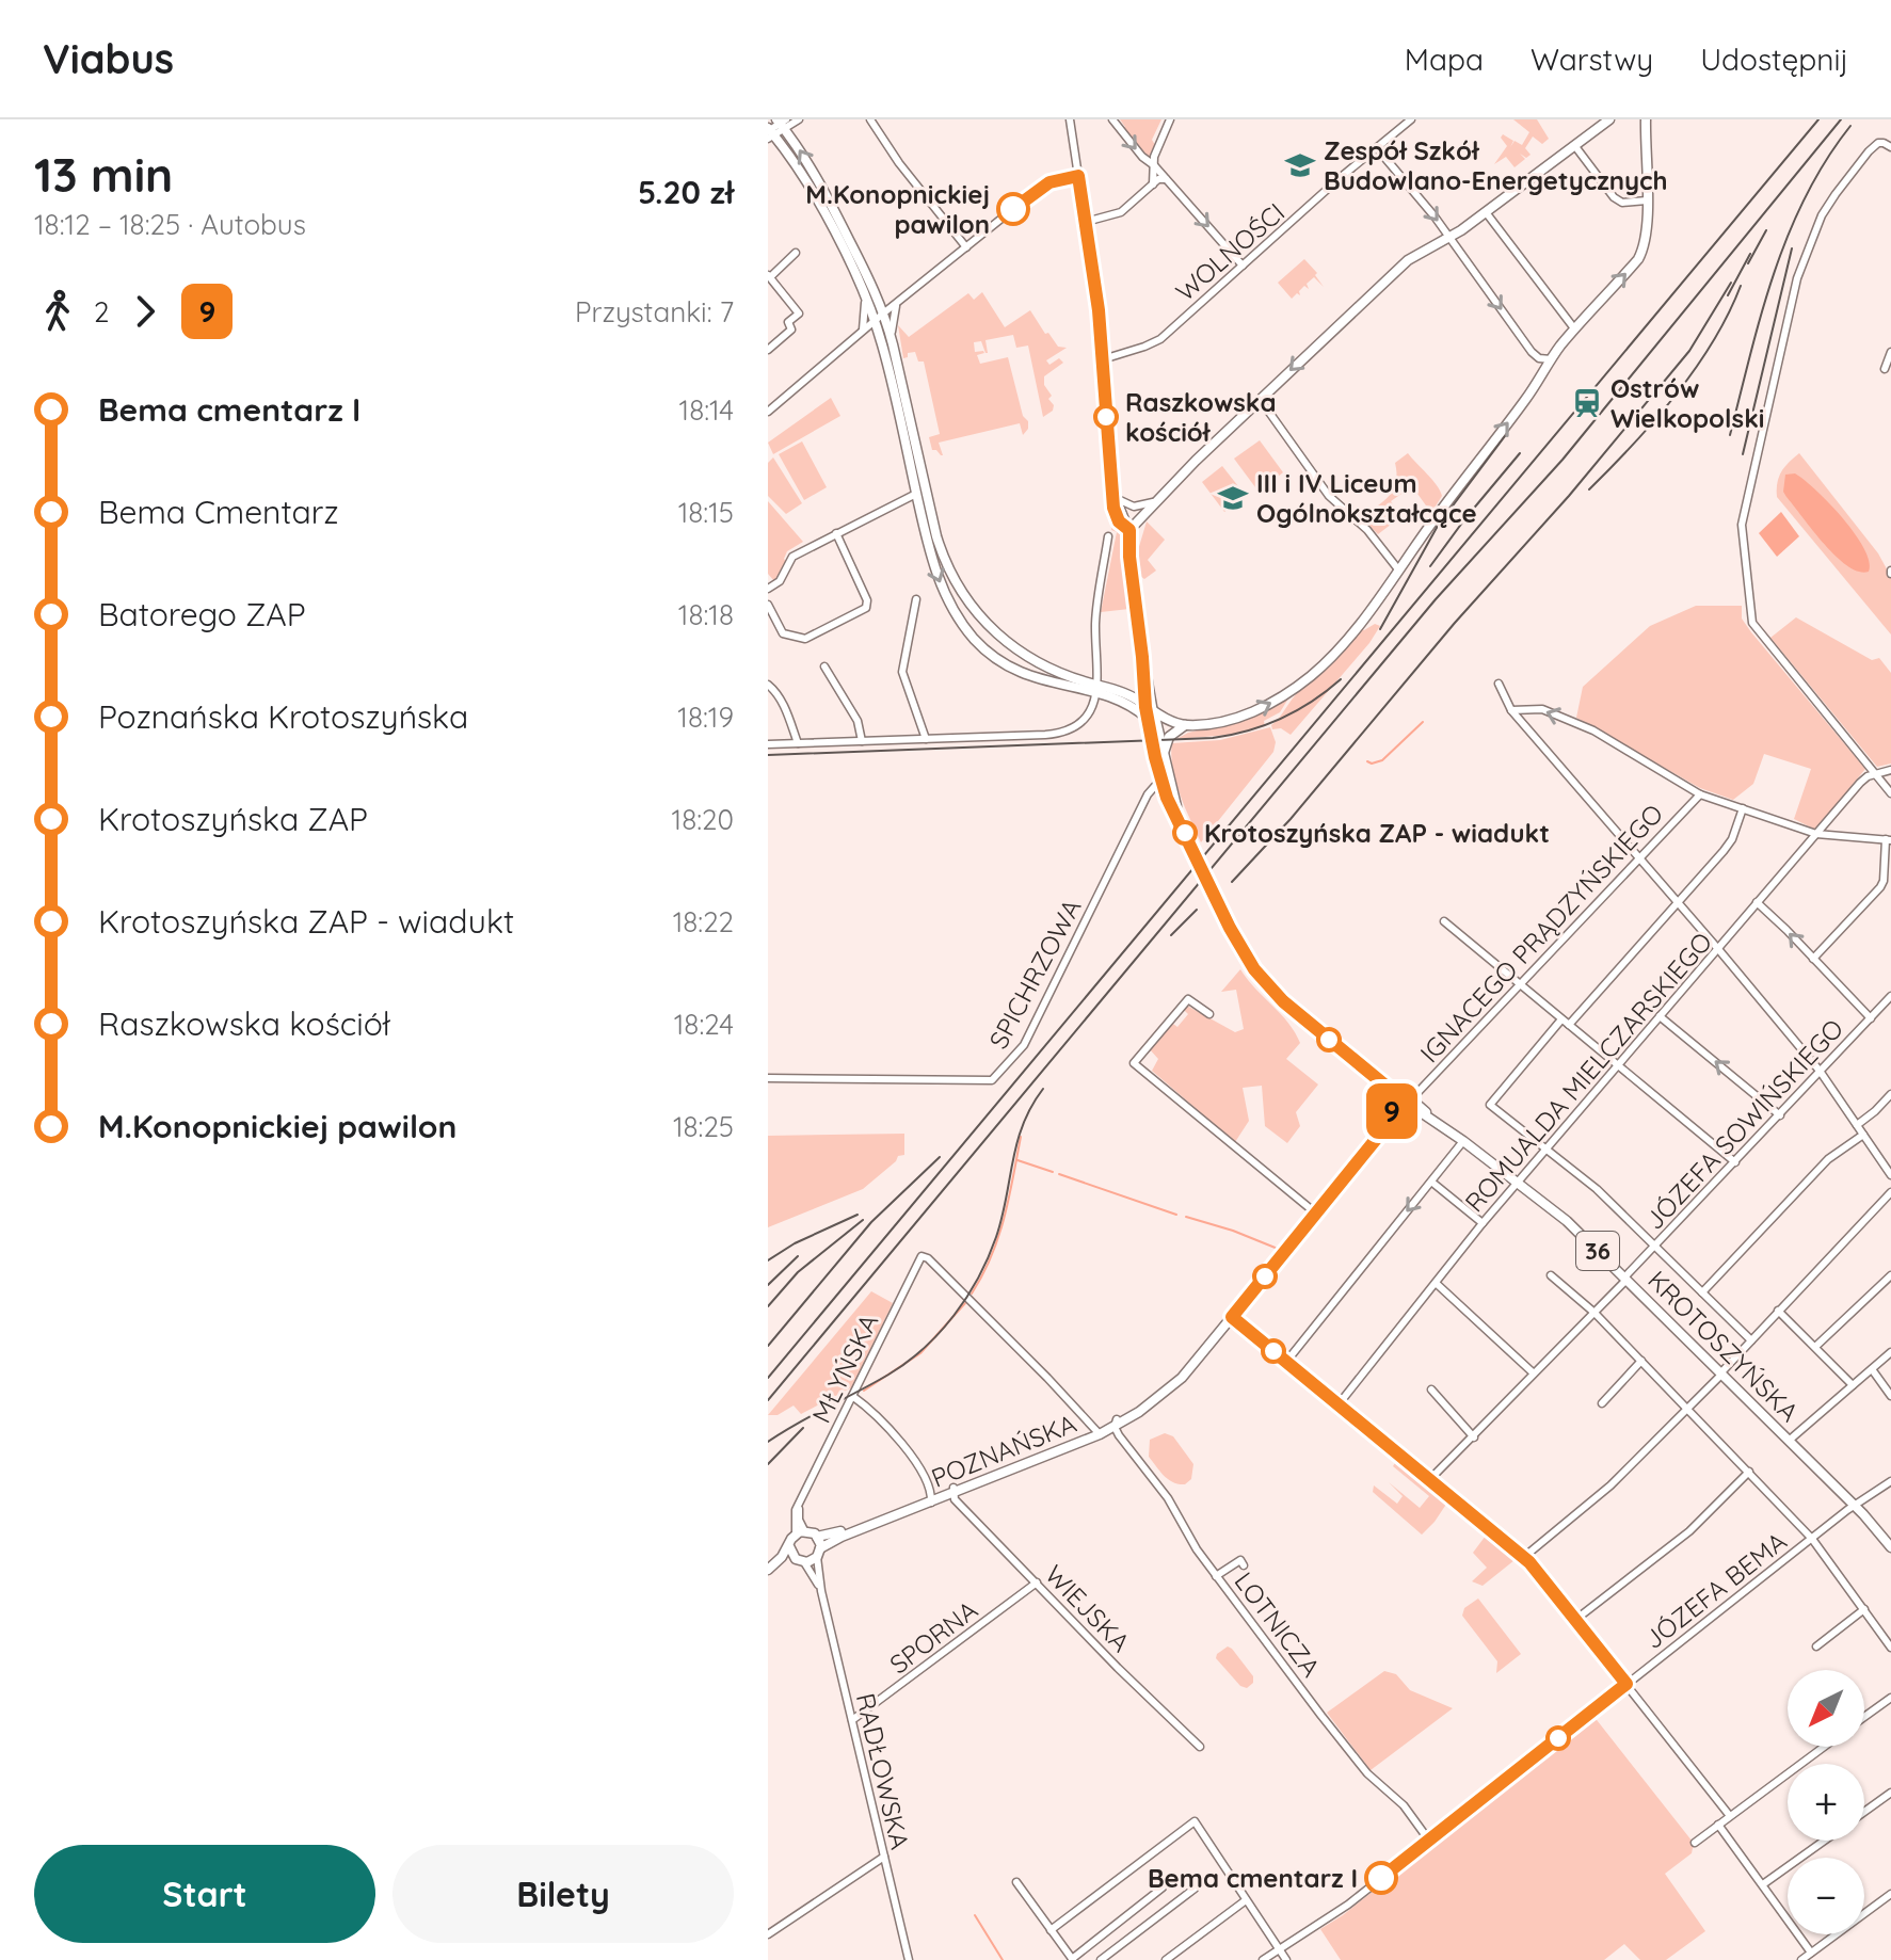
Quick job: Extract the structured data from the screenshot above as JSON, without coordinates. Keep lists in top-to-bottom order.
{
  "streets": {
    "main road": ["36", "KROTOSZYŃSKA", "POZNAŃSKA"],
    "street": [
      "WOLNOŚCI",
      "IGNACEGO PRĄDZYŃSKIEGO",
      "SPICHRZOWA",
      "ROMUALDA MIELCZARSKIEGO",
      "JÓZEFA SOWIŃSKIEGO",
      "MŁYŃSKA",
      "JÓZEFA BEMA",
      "WIEJSKA",
      "LOTNICZA",
      "SPORNA",
      "RADŁOWSKA"
    ]
  },
  "crossings": [
    ["IGNACEGO PRĄDZYŃSKIEGO", "KROTOSZYŃSKA"],
    ["IGNACEGO PRĄDZYŃSKIEGO", "POZNAŃSKA"],
    ["ROMUALDA MIELCZARSKIEGO", "KROTOSZYŃSKA"],
    ["JÓZEFA SOWIŃSKIEGO", "KROTOSZYŃSKA"],
    ["KROTOSZYŃSKA", "POZNAŃSKA"],
    ["KROTOSZYŃSKA", "JÓZEFA BEMA"],
    ["MŁYŃSKA", "POZNAŃSKA"],
    ["POZNAŃSKA", "WIEJSKA"],
    ["POZNAŃSKA", "LOTNICZA"],
    ["JÓZEFA BEMA", "LOTNICZA"],
    ["WIEJSKA", "SPORNA"],
    ["SPORNA", "RADŁOWSKA"]
  ],
  "places": {
    "school or university": ["Zespół Szkół Budowlano-Energetycznych", "III i IV Liceum Ogólnokształcące"],
    "other": [
      "M.Konopnickiej pawilon",
      "Raszkowska kościół",
      "Krotoszyńska ZAP - wiadukt",
      "Bema cmentarz I"
    ],
    "station": ["Ostrów Wielkopolski"]
  },
  "lines": ["bus line 9"],
  "north": "bottom left",
  "page": {
    "header": "Viabus",
    "nav": ["Mapa", "Warstwy", "Udostępnij"],
    "heading": ["13 min", "18:12 – 18:25 · Autobus", "5.20 zł"],
    "on_map": "9",
    "legs": ["2", "9", "Przystanki: 7"],
    "list": [
      {
        "name": "Bema cmentarz I",
        "value": "18:14"
      },
      {
        "name": "Bema Cmentarz",
        "value": "18:15"
      },
      {
        "name": "Batorego ZAP",
        "value": "18:18"
      },
      {
        "name": "Poznańska Krotoszyńska",
        "value": "18:19"
      },
      {
        "name": "Krotoszyńska ZAP",
        "value": "18:20"
      },
      {
        "name": "Krotoszyńska ZAP - wiadukt",
        "value": "18:22"
      },
      {
        "name": "Raszkowska kościół",
        "value": "18:24"
      },
      {
        "name": "M.Konopnickiej pawilon",
        "value": "18:25"
      }
    ],
    "map_buttons": ["+", "−"],
    "buttons": ["Start", "Bilety"]
  }
}
